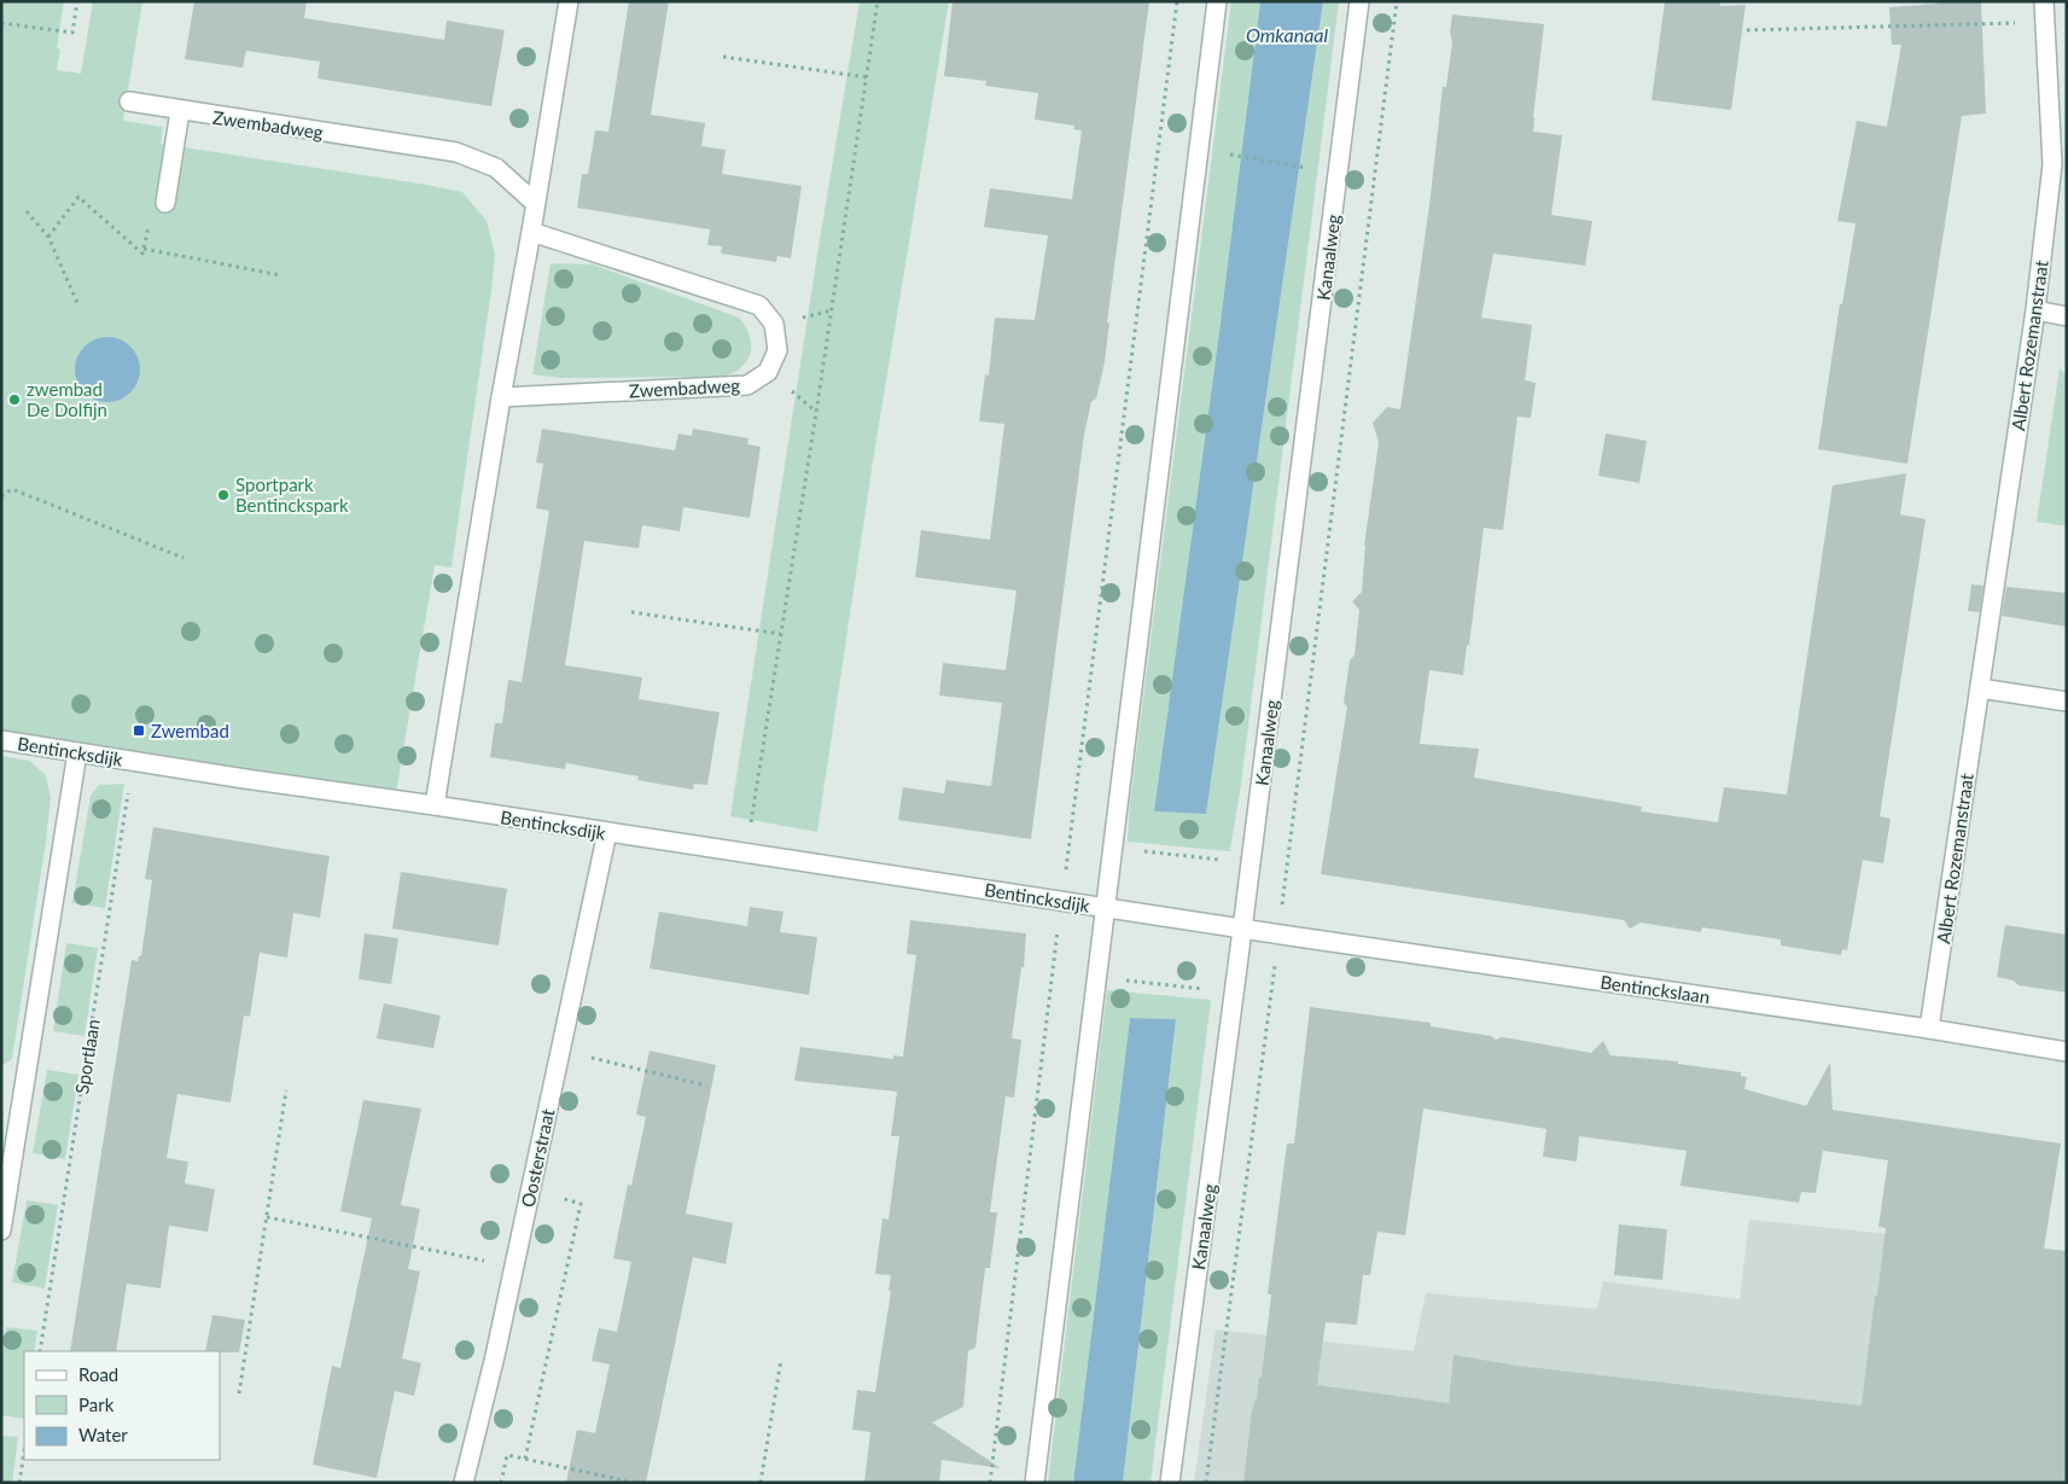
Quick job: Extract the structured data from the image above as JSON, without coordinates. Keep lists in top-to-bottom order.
{
  "streets": {
    "street": [
      "Zwembadweg",
      "Kanaalweg",
      "Albert Rozemanstraat",
      "Bentincksdijk",
      "Bentinckslaan",
      "Oosterstraat"
    ],
    "path": ["Sportlaan"]
  },
  "crossings": [
    ["Kanaalweg", "Bentincksdijk"],
    ["Kanaalweg", "Bentinckslaan"],
    ["Albert Rozemanstraat", "Bentinckslaan"],
    ["Bentincksdijk", "Bentinckslaan"],
    ["Bentincksdijk", "Sportlaan"],
    ["Bentincksdijk", "Oosterstraat"]
  ],
  "water": ["Omkanaal"],
  "places": {
    "other": ["zwembad De Dolfijn", "Sportpark Bentinckspark"],
    "transit": ["Zwembad"]
  },
  "legend": ["Road", "Park", "Water"]
}
